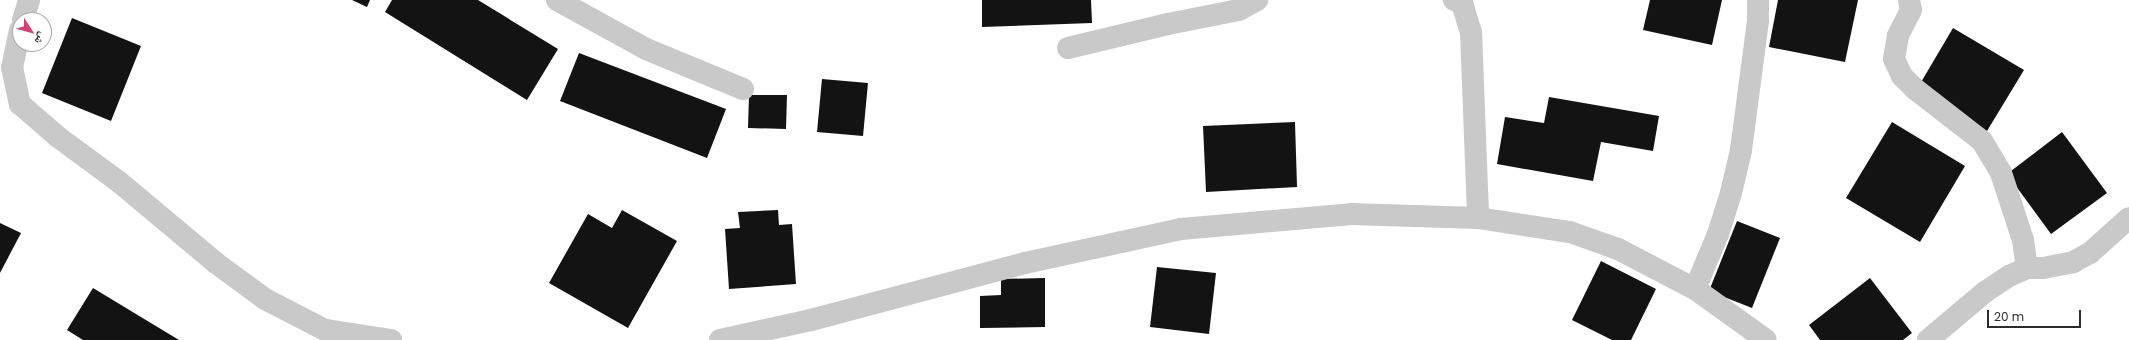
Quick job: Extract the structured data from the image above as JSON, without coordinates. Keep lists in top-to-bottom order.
{
  "scale_bar": "20 m",
  "north": "bottom right"
}
